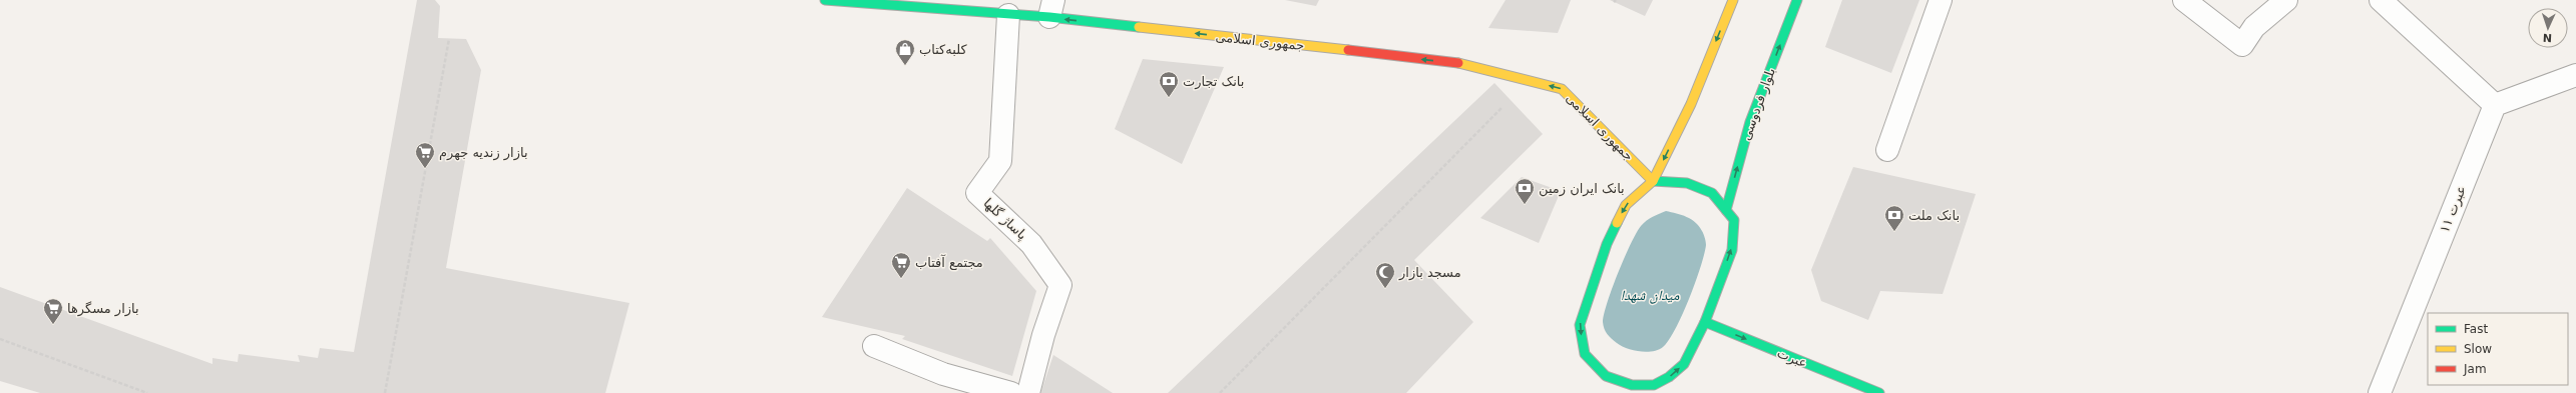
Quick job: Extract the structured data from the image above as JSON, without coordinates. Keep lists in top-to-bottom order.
{
  "streets": {
    "street": [
      "جمهوری اسلامی",
      "بلوار فردوسی",
      "عبرت ۱۱",
      "پاساژ گلها",
      "عبرت"
    ]
  },
  "crossings": [
    ["جمهوری اسلامی", "پاساژ گلها"]
  ],
  "one_way": ["جمهوری اسلامی", "عبرت"],
  "water": ["میدان شهدا"],
  "places": {
    "shop": ["کلبه‌کتاب"],
    "bank": ["بانک تجارت", "بانک ایران زمین", "بانک ملت"],
    "supermarket": ["بازار زندیه جهرم", "مجتمع آفتاب", "بازار مسگرها"],
    "mosque": ["مسجد بازار"]
  },
  "legend": ["Fast", "Slow", "Jam"],
  "north": "bottom"
}
